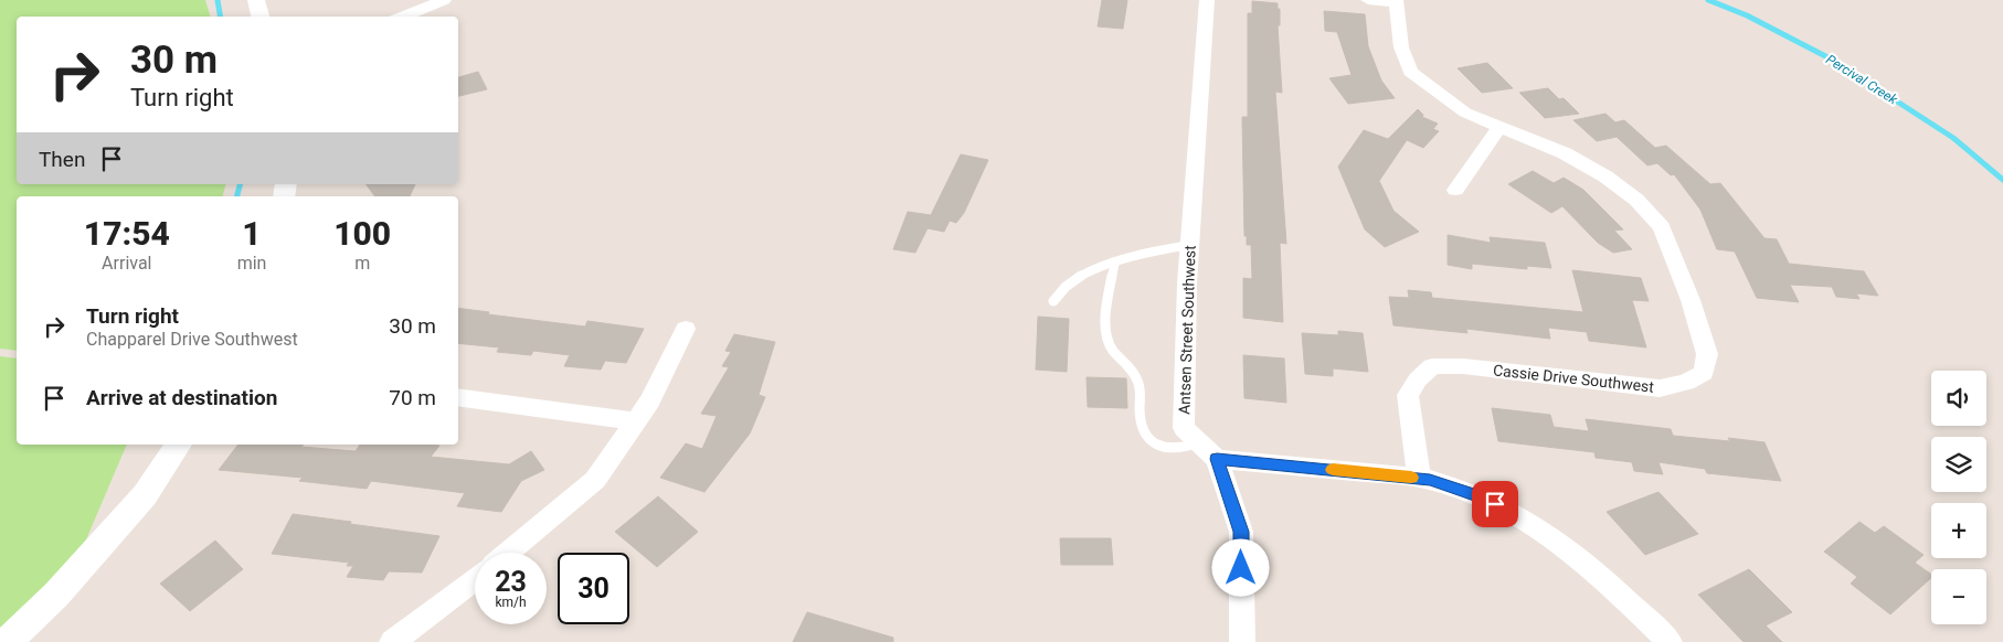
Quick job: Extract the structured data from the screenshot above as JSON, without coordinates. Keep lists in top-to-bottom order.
{
  "streets": {
    "street": ["Antsen Street Southwest", "Cassie Drive Southwest"]
  },
  "water": ["Percival Creek"],
  "page": {
    "turn": ["30 m", "Turn right"],
    "then": "Then",
    "eta": [
      "17:54",
      "Arrival",
      "1",
      "min",
      "100",
      "m"
    ],
    "list": [
      {
        "name": "Turn right",
        "note": "Chapparel Drive Southwest",
        "value": "30 m"
      },
      {
        "name": "Arrive at destination",
        "value": "70 m"
      }
    ],
    "map_buttons": ["+", "−"],
    "speed": "23 km/h",
    "limit": "30"
  }
}
